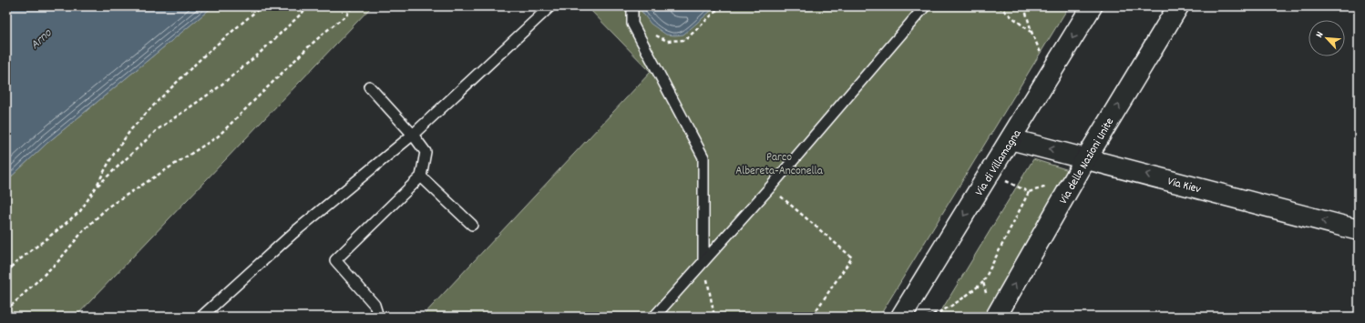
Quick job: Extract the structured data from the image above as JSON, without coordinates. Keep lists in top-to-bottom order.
{
  "streets": {
    "street": ["Via delle Nazioni Unite", "Via di Villamagna", "Via Kiev"]
  },
  "crossings": [
    ["Via delle Nazioni Unite", "Via Kiev"],
    ["Via di Villamagna", "Via Kiev"]
  ],
  "one_way": ["Via delle Nazioni Unite", "Via di Villamagna", "Via Kiev"],
  "water": ["Arno"],
  "parks": ["Parco Albereta-Anconella"],
  "north": "top left"
}
